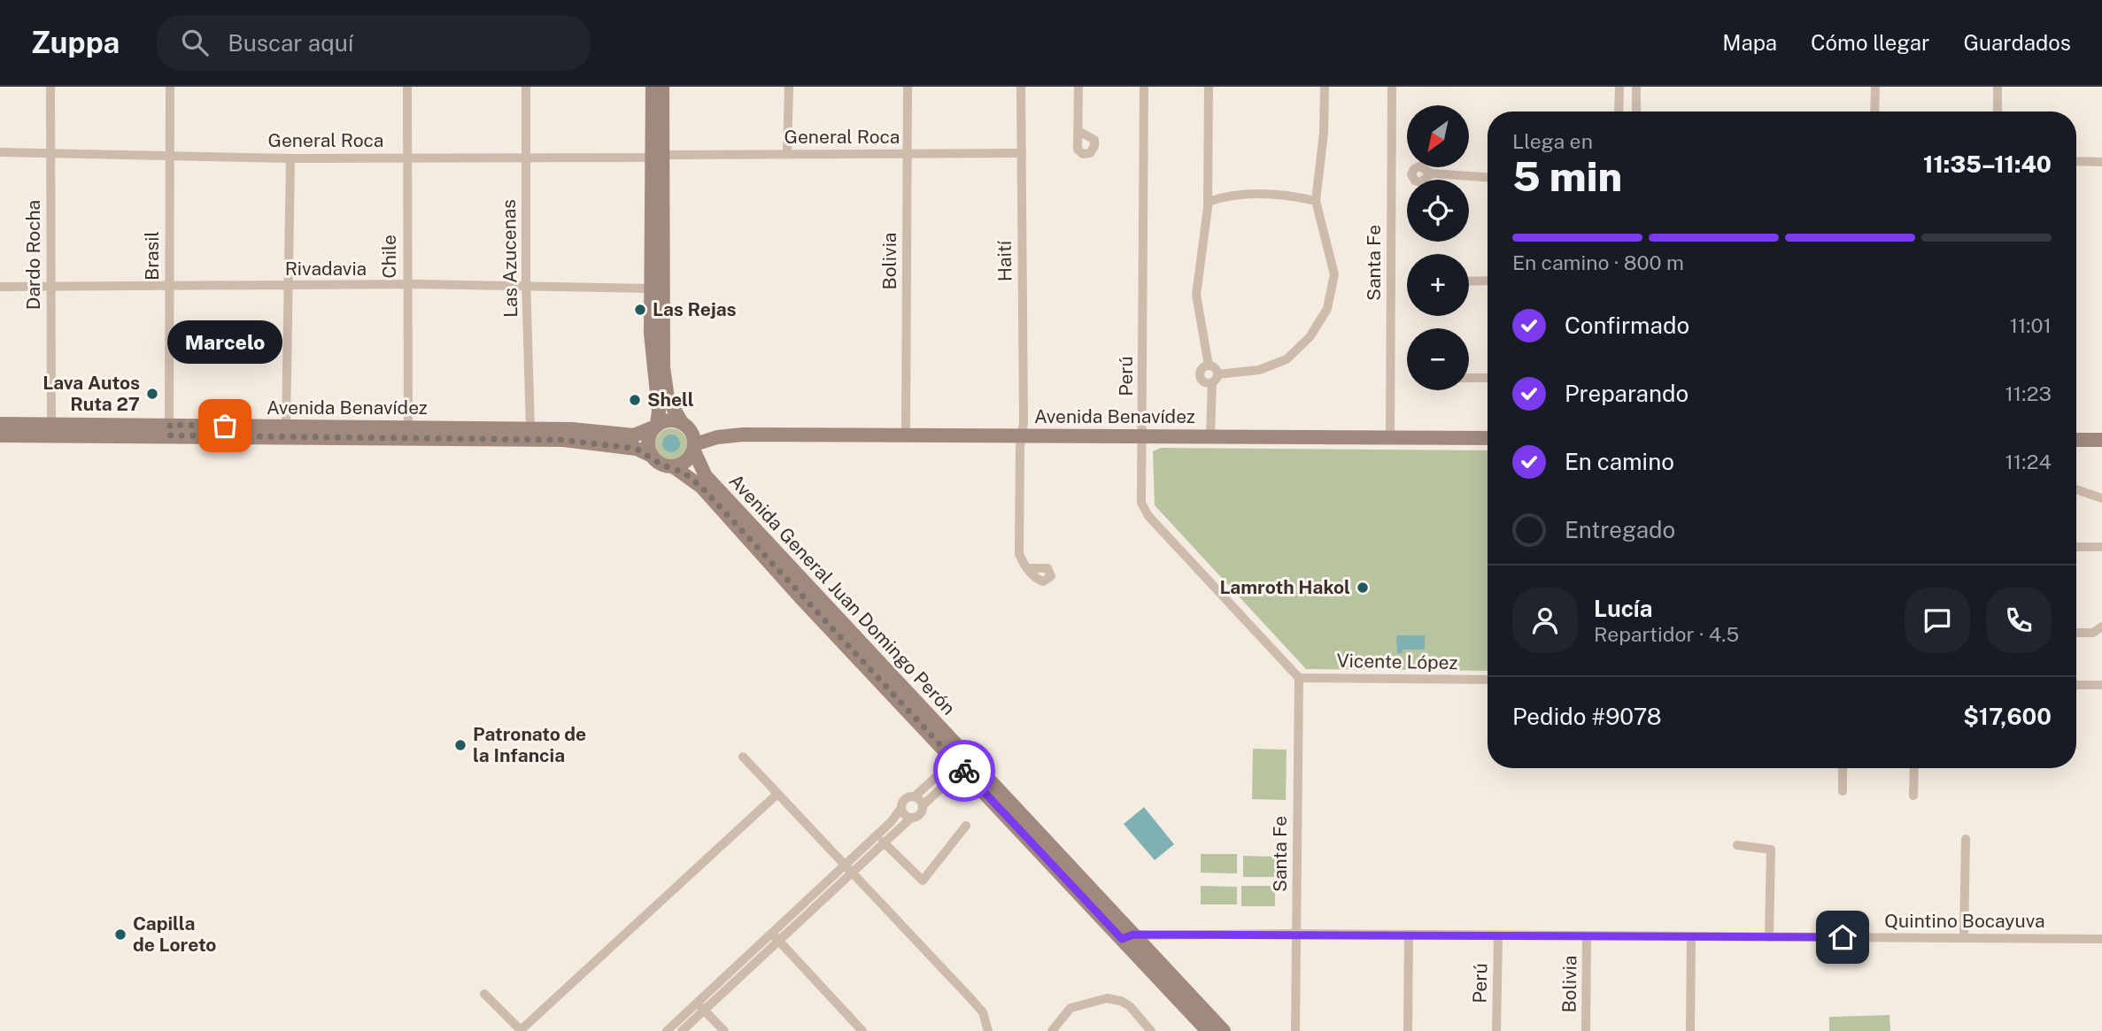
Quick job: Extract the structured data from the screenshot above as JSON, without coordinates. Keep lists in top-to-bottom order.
{
  "streets": {
    "main road": ["Avenida Benavídez", "Avenida General Juan Domingo Perón"],
    "street": [
      "General Roca",
      "Dardo Rocha",
      "Brasil",
      "Chile",
      "Las Azucenas",
      "Bolivia",
      "Haití",
      "Santa Fe",
      "Rivadavia",
      "Perú",
      "Vicente López",
      "Quintino Bocayuva"
    ]
  },
  "crossings": [
    ["General Roca", "Dardo Rocha"],
    ["General Roca", "Brasil"],
    ["General Roca", "Chile"],
    ["General Roca", "Las Azucenas"],
    ["General Roca", "Bolivia"],
    ["General Roca", "Haití"],
    ["Dardo Rocha", "Rivadavia"],
    ["Dardo Rocha", "Avenida Benavídez"],
    ["Brasil", "Rivadavia"],
    ["Brasil", "Avenida Benavídez"],
    ["Chile", "Rivadavia"],
    ["Chile", "Avenida Benavídez"],
    ["Las Azucenas", "Rivadavia"],
    ["Las Azucenas", "Avenida Benavídez"],
    ["Bolivia", "Avenida Benavídez"],
    ["Bolivia", "Quintino Bocayuva"],
    ["Haití", "Avenida Benavídez"],
    ["Santa Fe", "Perú"],
    ["Santa Fe", "Avenida Benavídez"],
    ["Santa Fe", "Vicente López"],
    ["Santa Fe", "Quintino Bocayuva"],
    ["Perú", "Avenida Benavídez"],
    ["Perú", "Vicente López"],
    ["Perú", "Quintino Bocayuva"],
    ["Avenida Benavídez", "Avenida General Juan Domingo Perón"],
    ["Avenida General Juan Domingo Perón", "Quintino Bocayuva"]
  ],
  "places": [
    "Las Rejas",
    "Lava Autos Ruta 27",
    "Shell",
    "Marcelo",
    "Lamroth Hakol",
    "Patronato de la Infancia",
    "Capilla de Loreto"
  ],
  "north": "bottom left",
  "page": {
    "header": "Zuppa",
    "search": "Buscar aquí",
    "nav": ["Mapa", "Cómo llegar", "Guardados"],
    "map_buttons": ["+", "−"],
    "heading": ["5 min", "Llega en", "11:35–11:40"],
    "panel": [
      "Lucía",
      "Repartidor · 4.5",
      "Pedido #9078",
      "$17,600"
    ],
    "bar": "En camino · 800 m",
    "list": [
      ["Confirmado", "11:01"],
      ["Preparando", "11:23"],
      ["En camino", "11:24"],
      "Entregado"
    ],
    "bubble": "Marcelo"
  }
}
